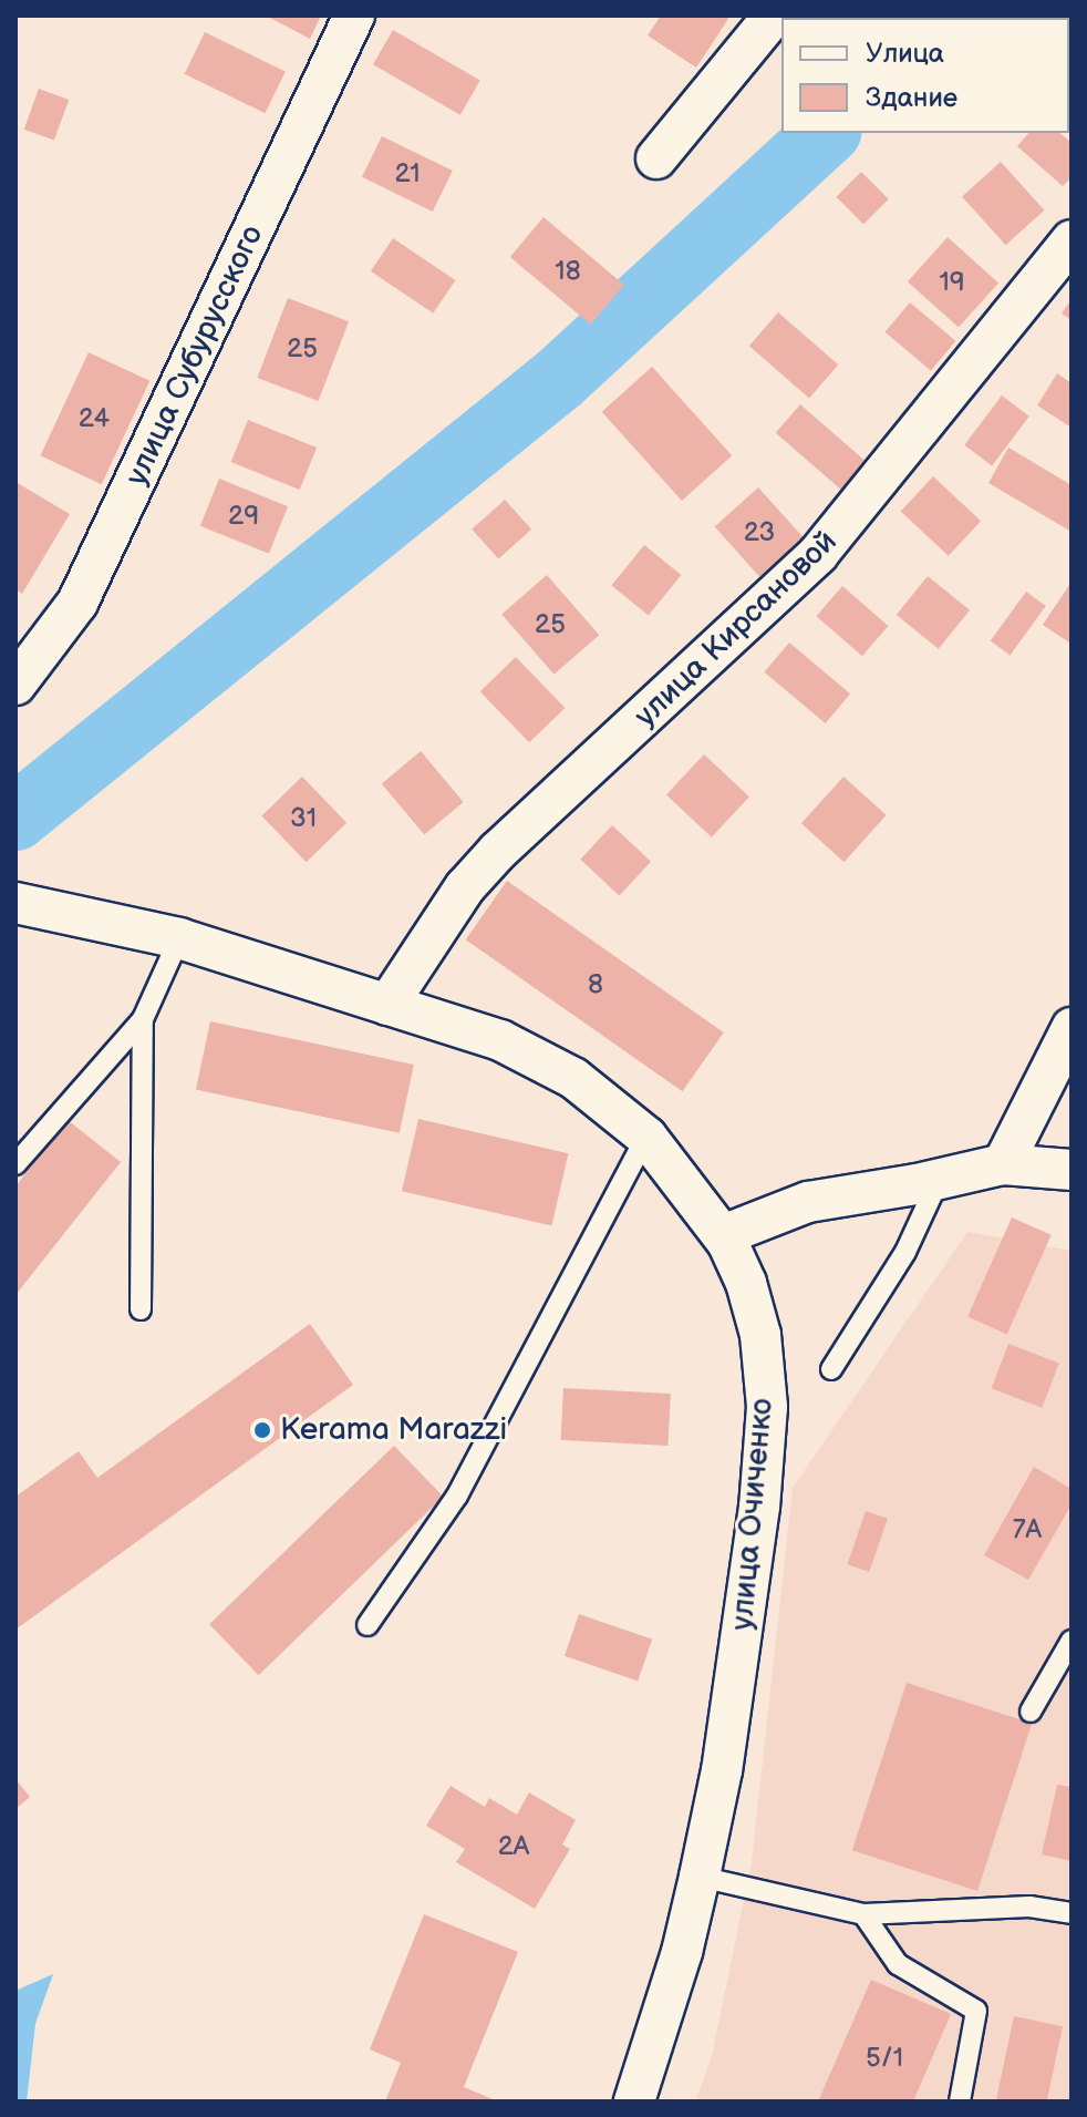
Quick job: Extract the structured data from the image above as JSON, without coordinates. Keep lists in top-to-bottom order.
{
  "streets": {
    "street": ["улица Субурусского", "улица Кирсановой", "улица Очиченко"]
  },
  "crossings": [
    ["улица Кирсановой", "улица Очиченко"]
  ],
  "places": ["Kerama Marazzi"],
  "house_numbers": [
    "21",
    "18",
    "19",
    "25",
    "24",
    "29",
    "23",
    "25",
    "31",
    "8",
    "7А",
    "2А",
    "5/1"
  ],
  "legend": ["Улица", "Здание"]
}
